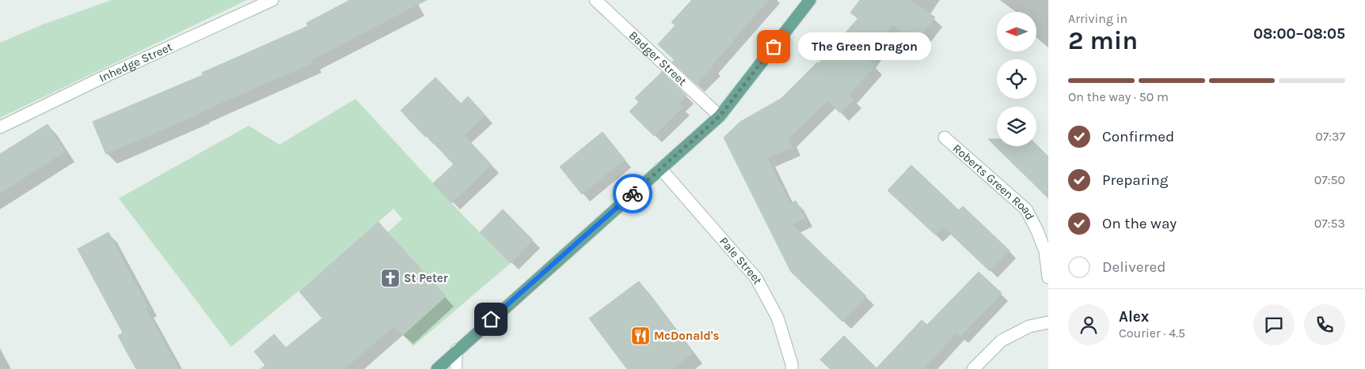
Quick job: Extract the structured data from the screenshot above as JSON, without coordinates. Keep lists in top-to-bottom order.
{
  "streets": {
    "street": [
      "Badger Street",
      "Inhedge Street",
      "Roberts Green Road",
      "Pale Street"
    ]
  },
  "places": {
    "other": ["The Green Dragon"],
    "church": ["St Peter"],
    "restaurant": ["McDonald's"]
  },
  "north": "left",
  "page": {
    "heading": ["2 min", "Arriving in", "08:00–08:05"],
    "panel": ["Alex", "Courier · 4.5"],
    "bubble": "The Green Dragon",
    "bar": "On the way · 50 m",
    "list": [
      ["Confirmed", "07:37"],
      ["Preparing", "07:50"],
      ["On the way", "07:53"],
      "Delivered"
    ]
  }
}
